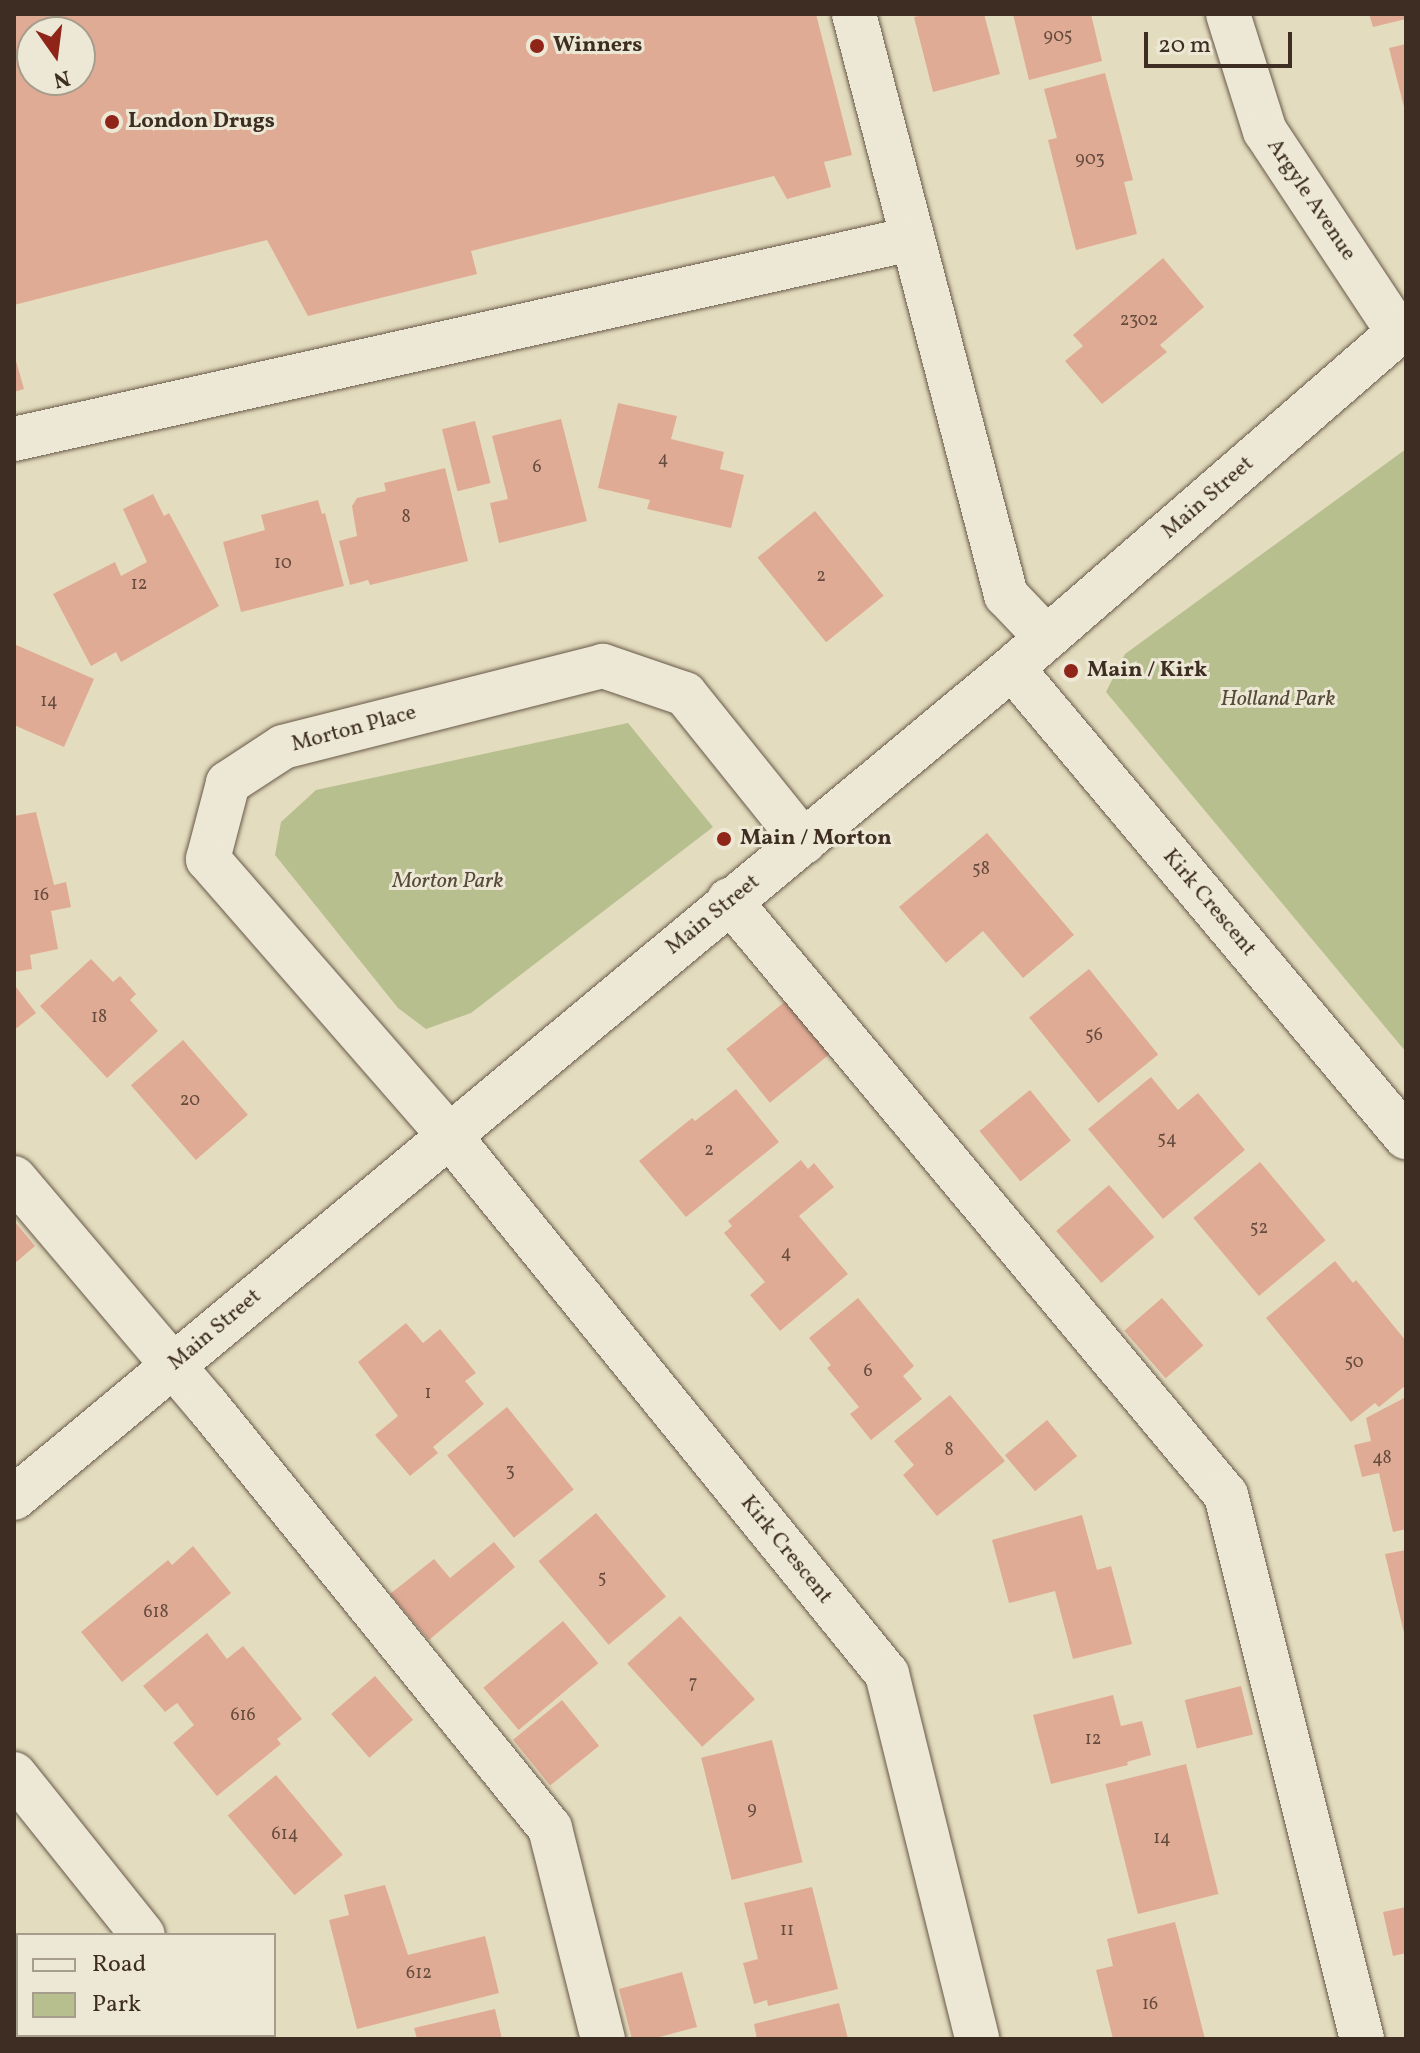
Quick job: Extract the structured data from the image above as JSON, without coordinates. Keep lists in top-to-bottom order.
{
  "streets": {
    "street": [
      "Argyle Avenue",
      "Main Street",
      "Morton Place",
      "Kirk Crescent"
    ]
  },
  "crossings": [
    ["Argyle Avenue", "Main Street"],
    ["Main Street", "Morton Place"],
    ["Main Street", "Kirk Crescent"],
    ["Morton Place", "Kirk Crescent"]
  ],
  "parks": ["Holland Park", "Morton Park"],
  "places": [
    "Winners",
    "London Drugs",
    "Main / Kirk",
    "Main / Morton"
  ],
  "house_numbers": [
    "905",
    "903",
    "2302",
    "4",
    "6",
    "8",
    "10",
    "2",
    "12",
    "14",
    "58",
    "16",
    "18",
    "56",
    "20",
    "54",
    "2",
    "52",
    "4",
    "50",
    "6",
    "1",
    "8",
    "48",
    "3",
    "5",
    "618",
    "7",
    "616",
    "12",
    "9",
    "614",
    "14",
    "11",
    "612",
    "16"
  ],
  "legend": ["Road", "Park"],
  "scale_bar": "20 m",
  "north": "bottom"
}
